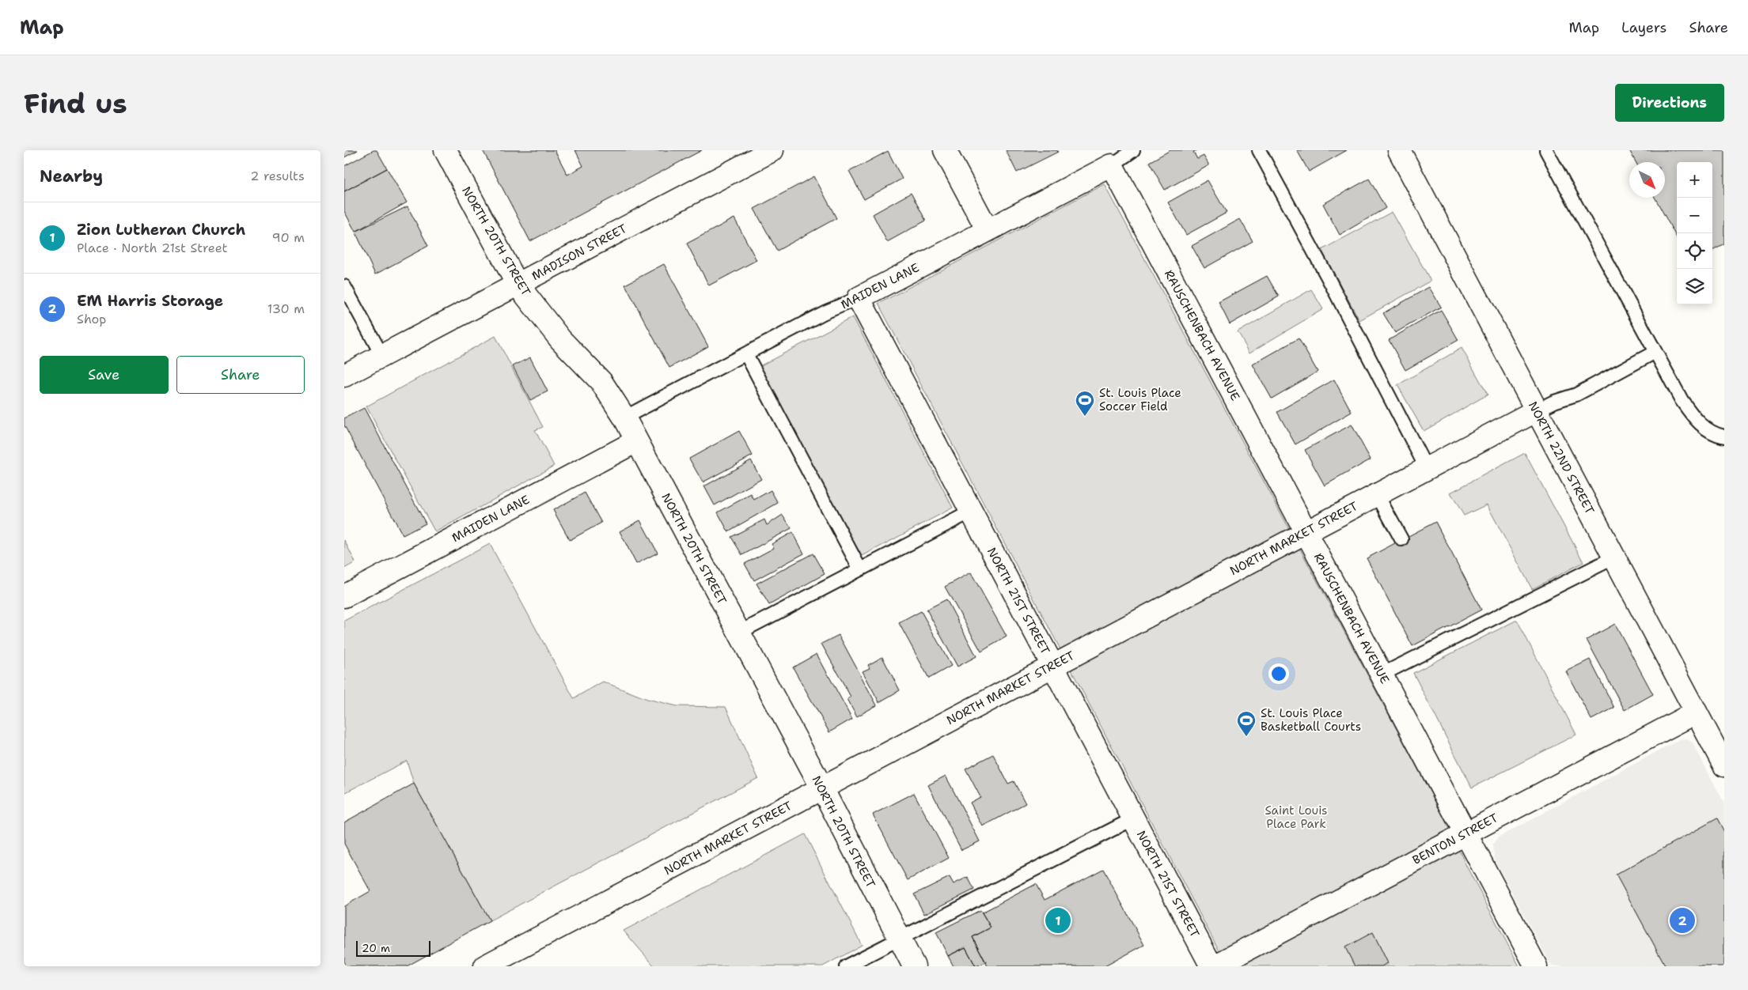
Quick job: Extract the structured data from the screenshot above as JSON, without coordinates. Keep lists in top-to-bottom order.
{
  "streets": {
    "street": [
      "NORTH 20TH STREET",
      "MADISON STREET",
      "MAIDEN LANE",
      "RAUSCHENBACH AVENUE",
      "NORTH 22ND STREET",
      "NORTH MARKET STREET",
      "NORTH 21ST STREET",
      "BENTON STREET"
    ]
  },
  "crossings": [
    ["NORTH 20TH STREET", "MADISON STREET"],
    ["NORTH 20TH STREET", "MAIDEN LANE"],
    ["NORTH 20TH STREET", "NORTH MARKET STREET"],
    ["MAIDEN LANE", "RAUSCHENBACH AVENUE"],
    ["MAIDEN LANE", "NORTH 21ST STREET"],
    ["RAUSCHENBACH AVENUE", "NORTH MARKET STREET"],
    ["RAUSCHENBACH AVENUE", "BENTON STREET"],
    ["NORTH 22ND STREET", "NORTH MARKET STREET"],
    ["NORTH 22ND STREET", "BENTON STREET"],
    ["NORTH MARKET STREET", "NORTH 21ST STREET"],
    ["NORTH 21ST STREET", "BENTON STREET"]
  ],
  "parks": ["Saint Louis Place Park"],
  "places": {
    "sports": ["St. Louis Place Soccer Field", "St. Louis Place Basketball Courts"]
  },
  "scale_bar": "20 m",
  "north": "bottom right",
  "page": {
    "header": "Map",
    "nav": ["Map", "Layers", "Share"],
    "buttons": [
      "Directions",
      ["Save", "Share"]
    ],
    "title": "Find us",
    "heading": ["Nearby", "2 results"],
    "map_buttons": ["+", "−"],
    "list": [
      {
        "mark": "1",
        "name": "Zion Lutheran Church",
        "note": "Place · North 21st Street",
        "value": "90 m"
      },
      {
        "mark": "2",
        "name": "EM Harris Storage",
        "note": "Shop",
        "value": "130 m"
      }
    ],
    "pins": ["1", "2"],
    "scale": "20 m"
  }
}
